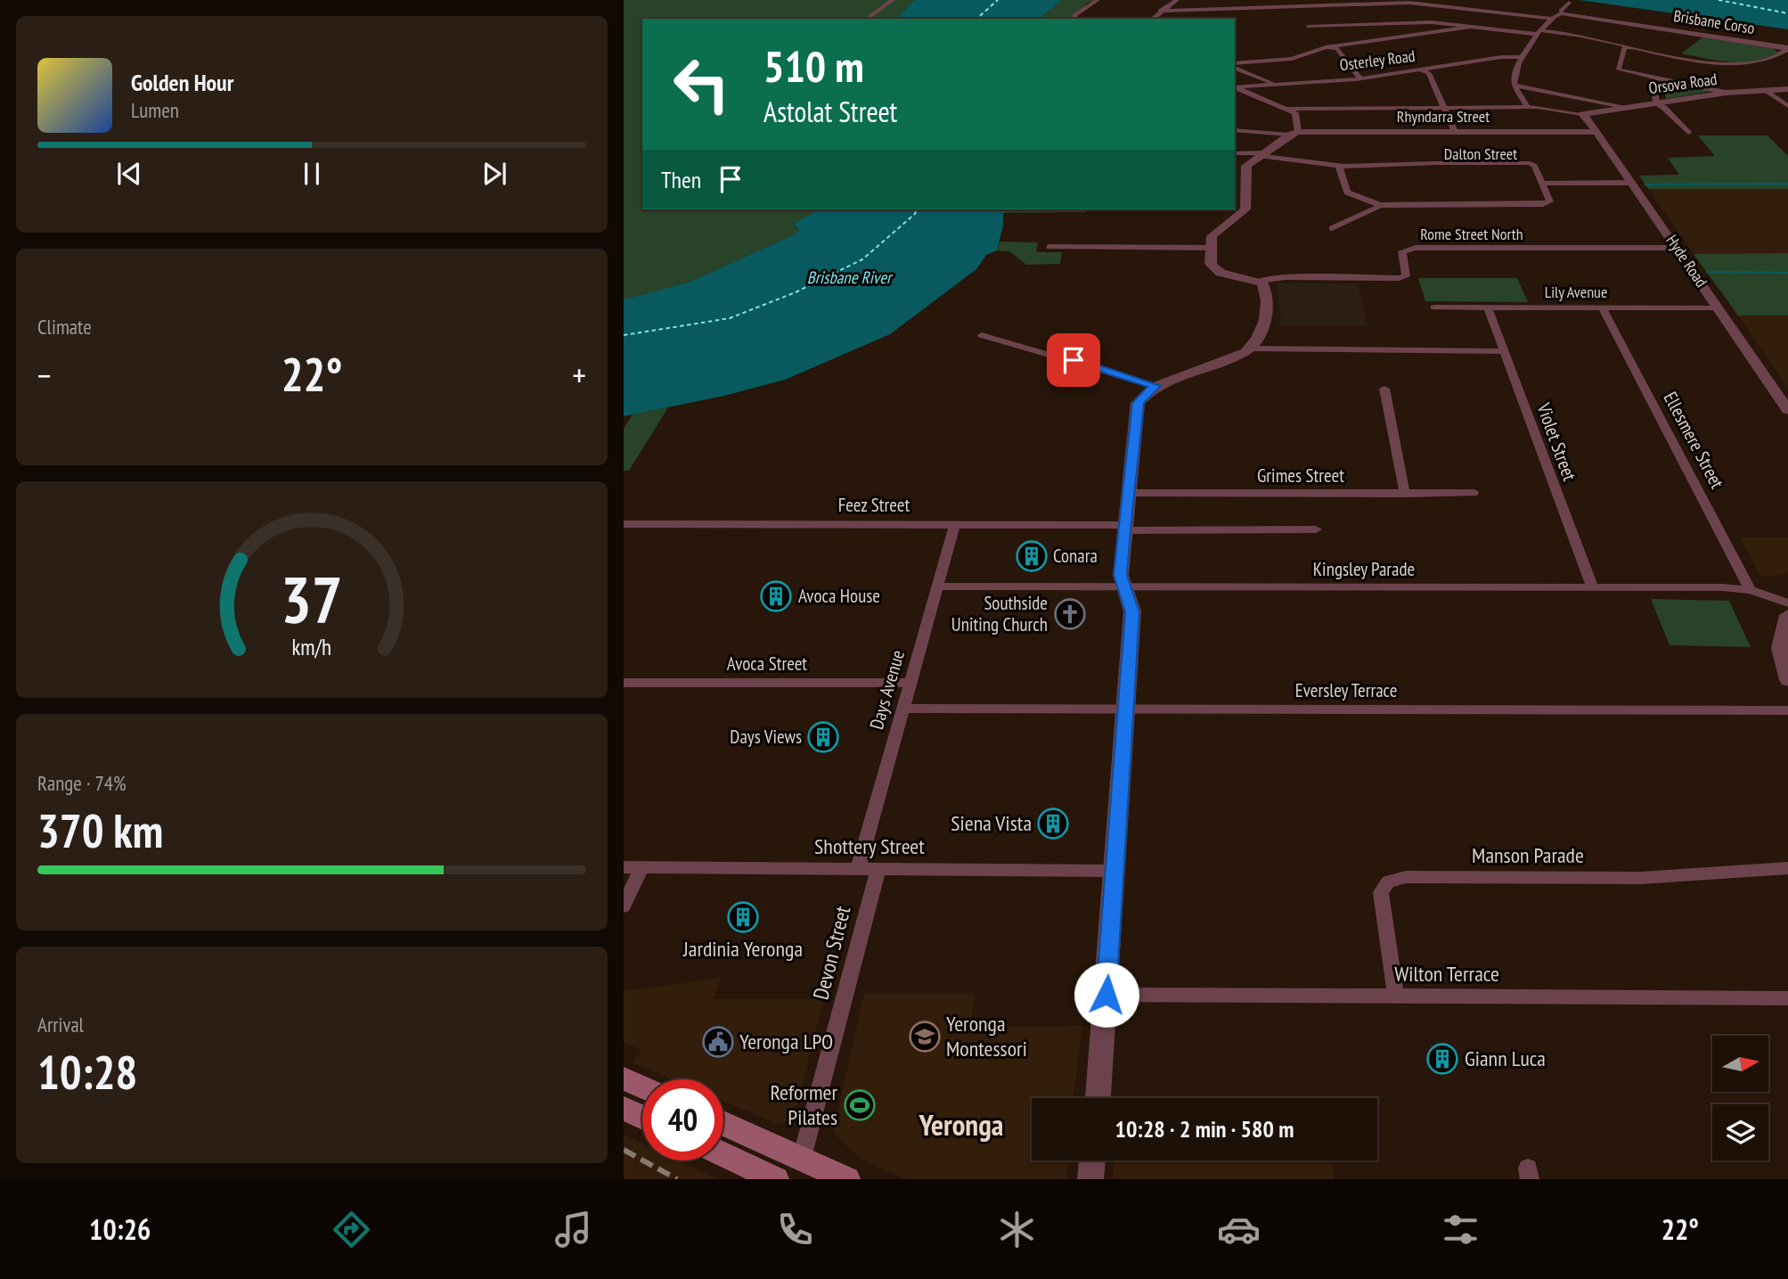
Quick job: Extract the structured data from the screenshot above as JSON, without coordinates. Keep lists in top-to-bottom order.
{
  "streets": {
    "street": [
      "Brisbane Corso",
      "Osterley Road",
      "Orsova Road",
      "Rhyndarra Street",
      "Dalton Street",
      "Rome Street North",
      "Hyde Road",
      "Lily Avenue",
      "Ellesmere Street",
      "Violet Street",
      "Grimes Street",
      "Feez Street",
      "Kingsley Parade",
      "Avoca Street",
      "Days Avenue",
      "Eversley Terrace",
      "Shottery Street",
      "Manson Parade",
      "Devon Street",
      "Wilton Terrace"
    ]
  },
  "crossings": [
    ["Orsova Road", "Hyde Road"],
    ["Rhyndarra Street", "Hyde Road"],
    ["Rome Street North", "Hyde Road"],
    ["Hyde Road", "Lily Avenue"],
    ["Lily Avenue", "Ellesmere Street"],
    ["Lily Avenue", "Violet Street"],
    ["Ellesmere Street", "Kingsley Parade"],
    ["Violet Street", "Kingsley Parade"],
    ["Feez Street", "Days Avenue"],
    ["Kingsley Parade", "Days Avenue"],
    ["Avoca Street", "Days Avenue"],
    ["Days Avenue", "Eversley Terrace"],
    ["Days Avenue", "Shottery Street"],
    ["Shottery Street", "Devon Street"],
    ["Manson Parade", "Wilton Terrace"]
  ],
  "districts": ["Yeronga"],
  "water": ["Brisbane River"],
  "places": {
    "building": [
      "Conara",
      "Avoca House",
      "Days Views",
      "Siena Vista",
      "Jardinia Yeronga",
      "Giann Luca"
    ],
    "church": ["Southside Uniting Church"],
    "school or university": ["Yeronga Montessori"],
    "public building": ["Yeronga LPO"],
    "sports": ["Reformer Pilates"]
  },
  "north": "right",
  "page": {
    "turn": ["510 m", "Astolat Street"],
    "song": ["Golden Hour", "Lumen"],
    "then": "Then",
    "tile": [
      "Climate",
      ["Range · 74%", "370 km"],
      ["Arrival", "10:28"]
    ],
    "heat": ["−", "22°", "+"],
    "limit": "40",
    "trip": "10:28 · 2 min · 580 m",
    "tabs": ["10:26", "22°"],
    "gauge": ["37", "km/h"]
  }
}
